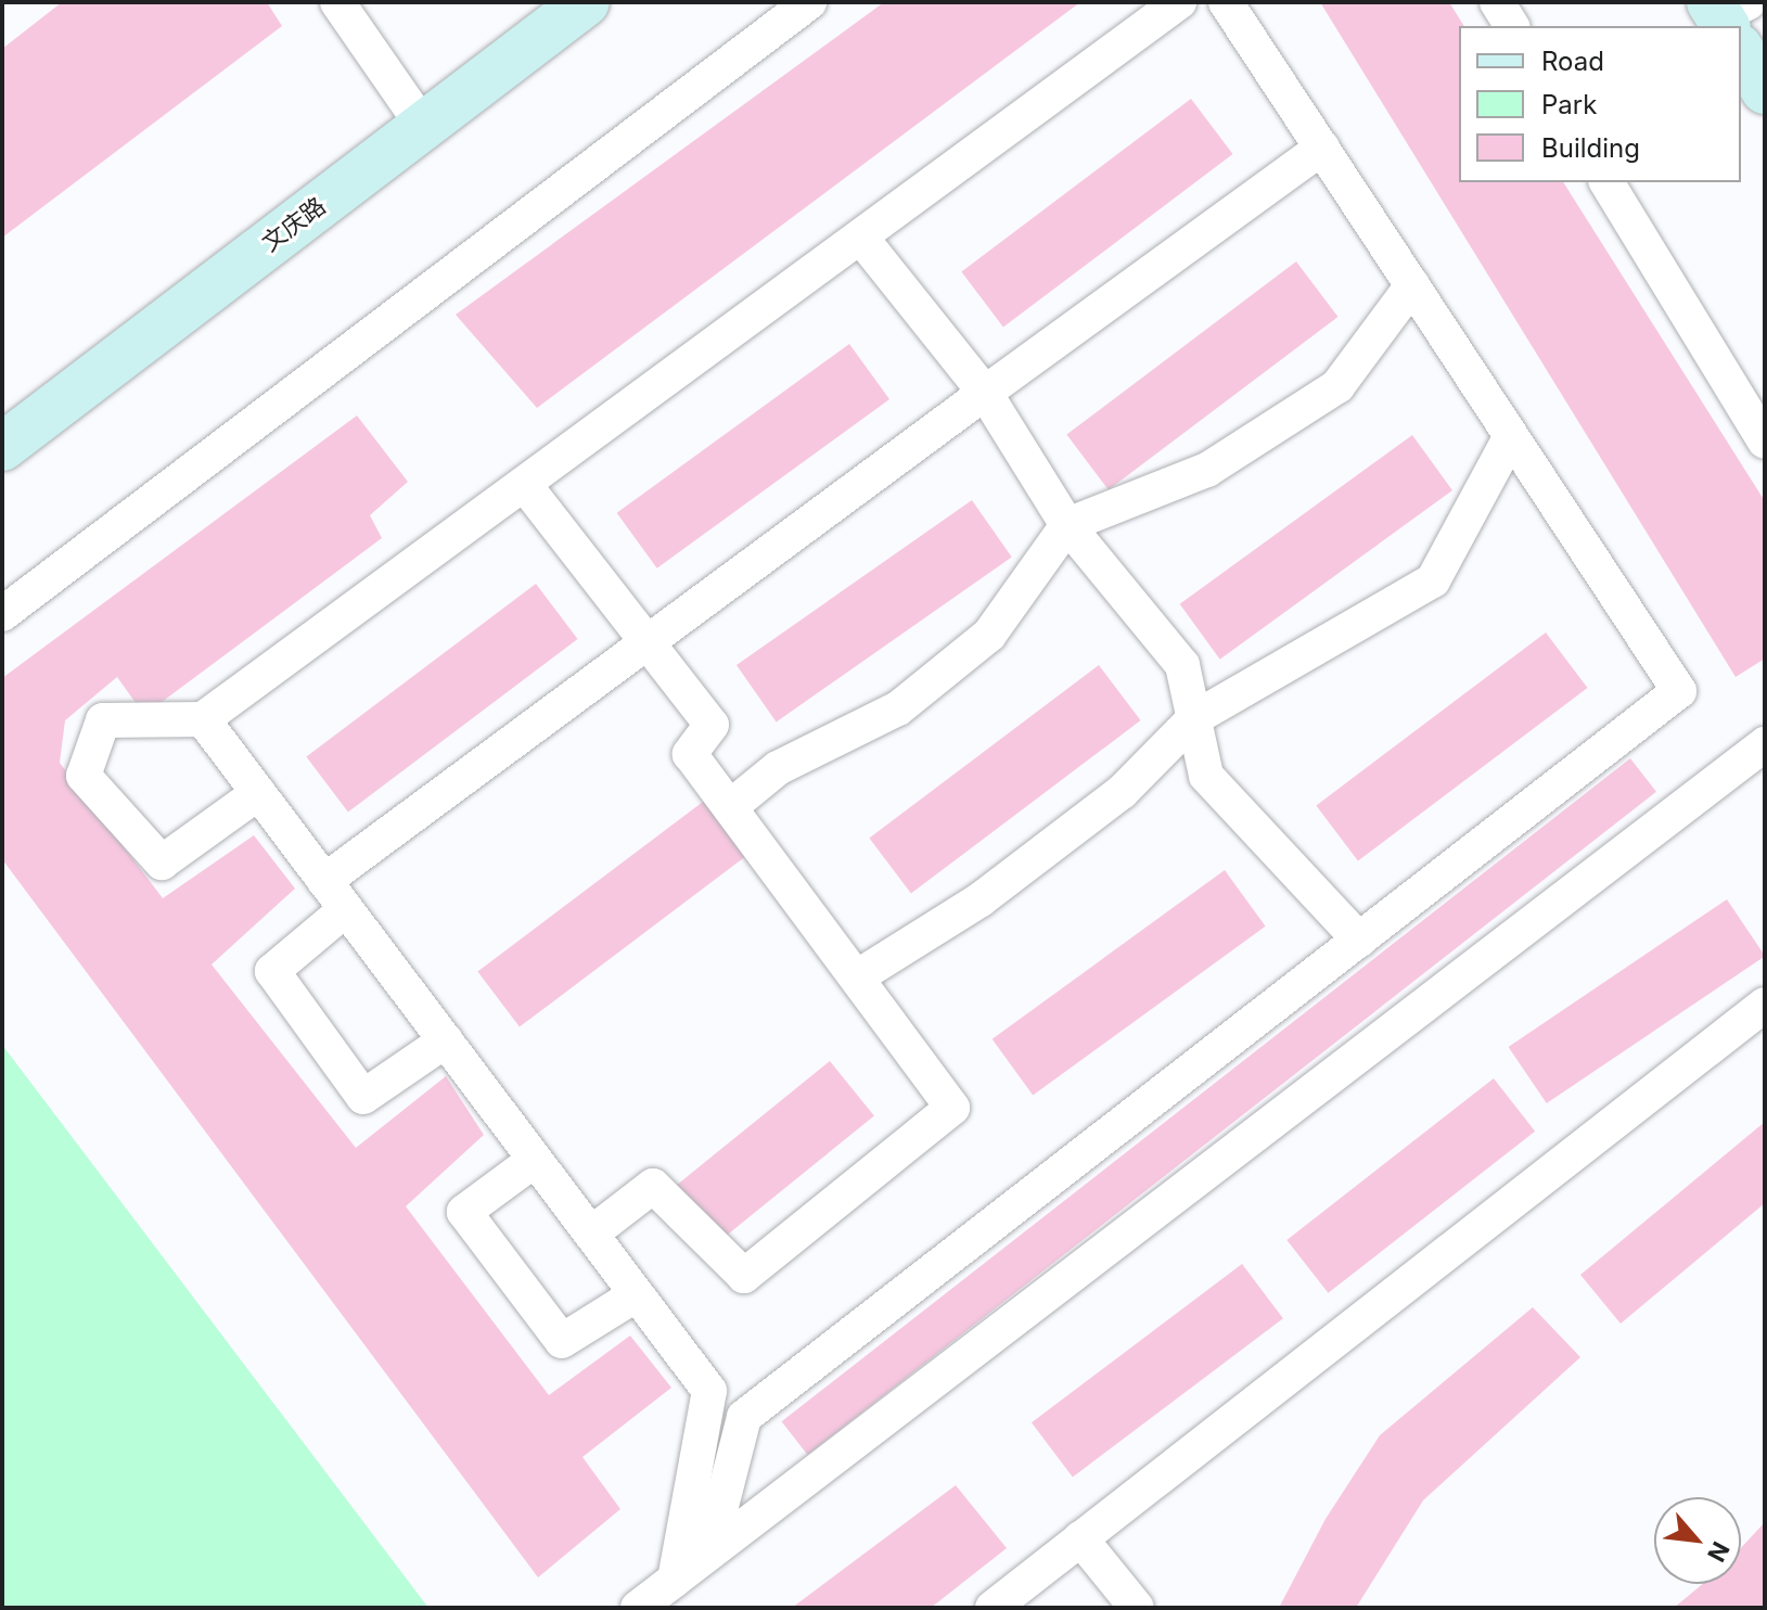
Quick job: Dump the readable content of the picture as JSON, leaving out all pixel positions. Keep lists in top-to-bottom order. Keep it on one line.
{"streets":{"street":["文庆路"]},"legend":["Road","Park","Building"],"north":"bottom right"}
